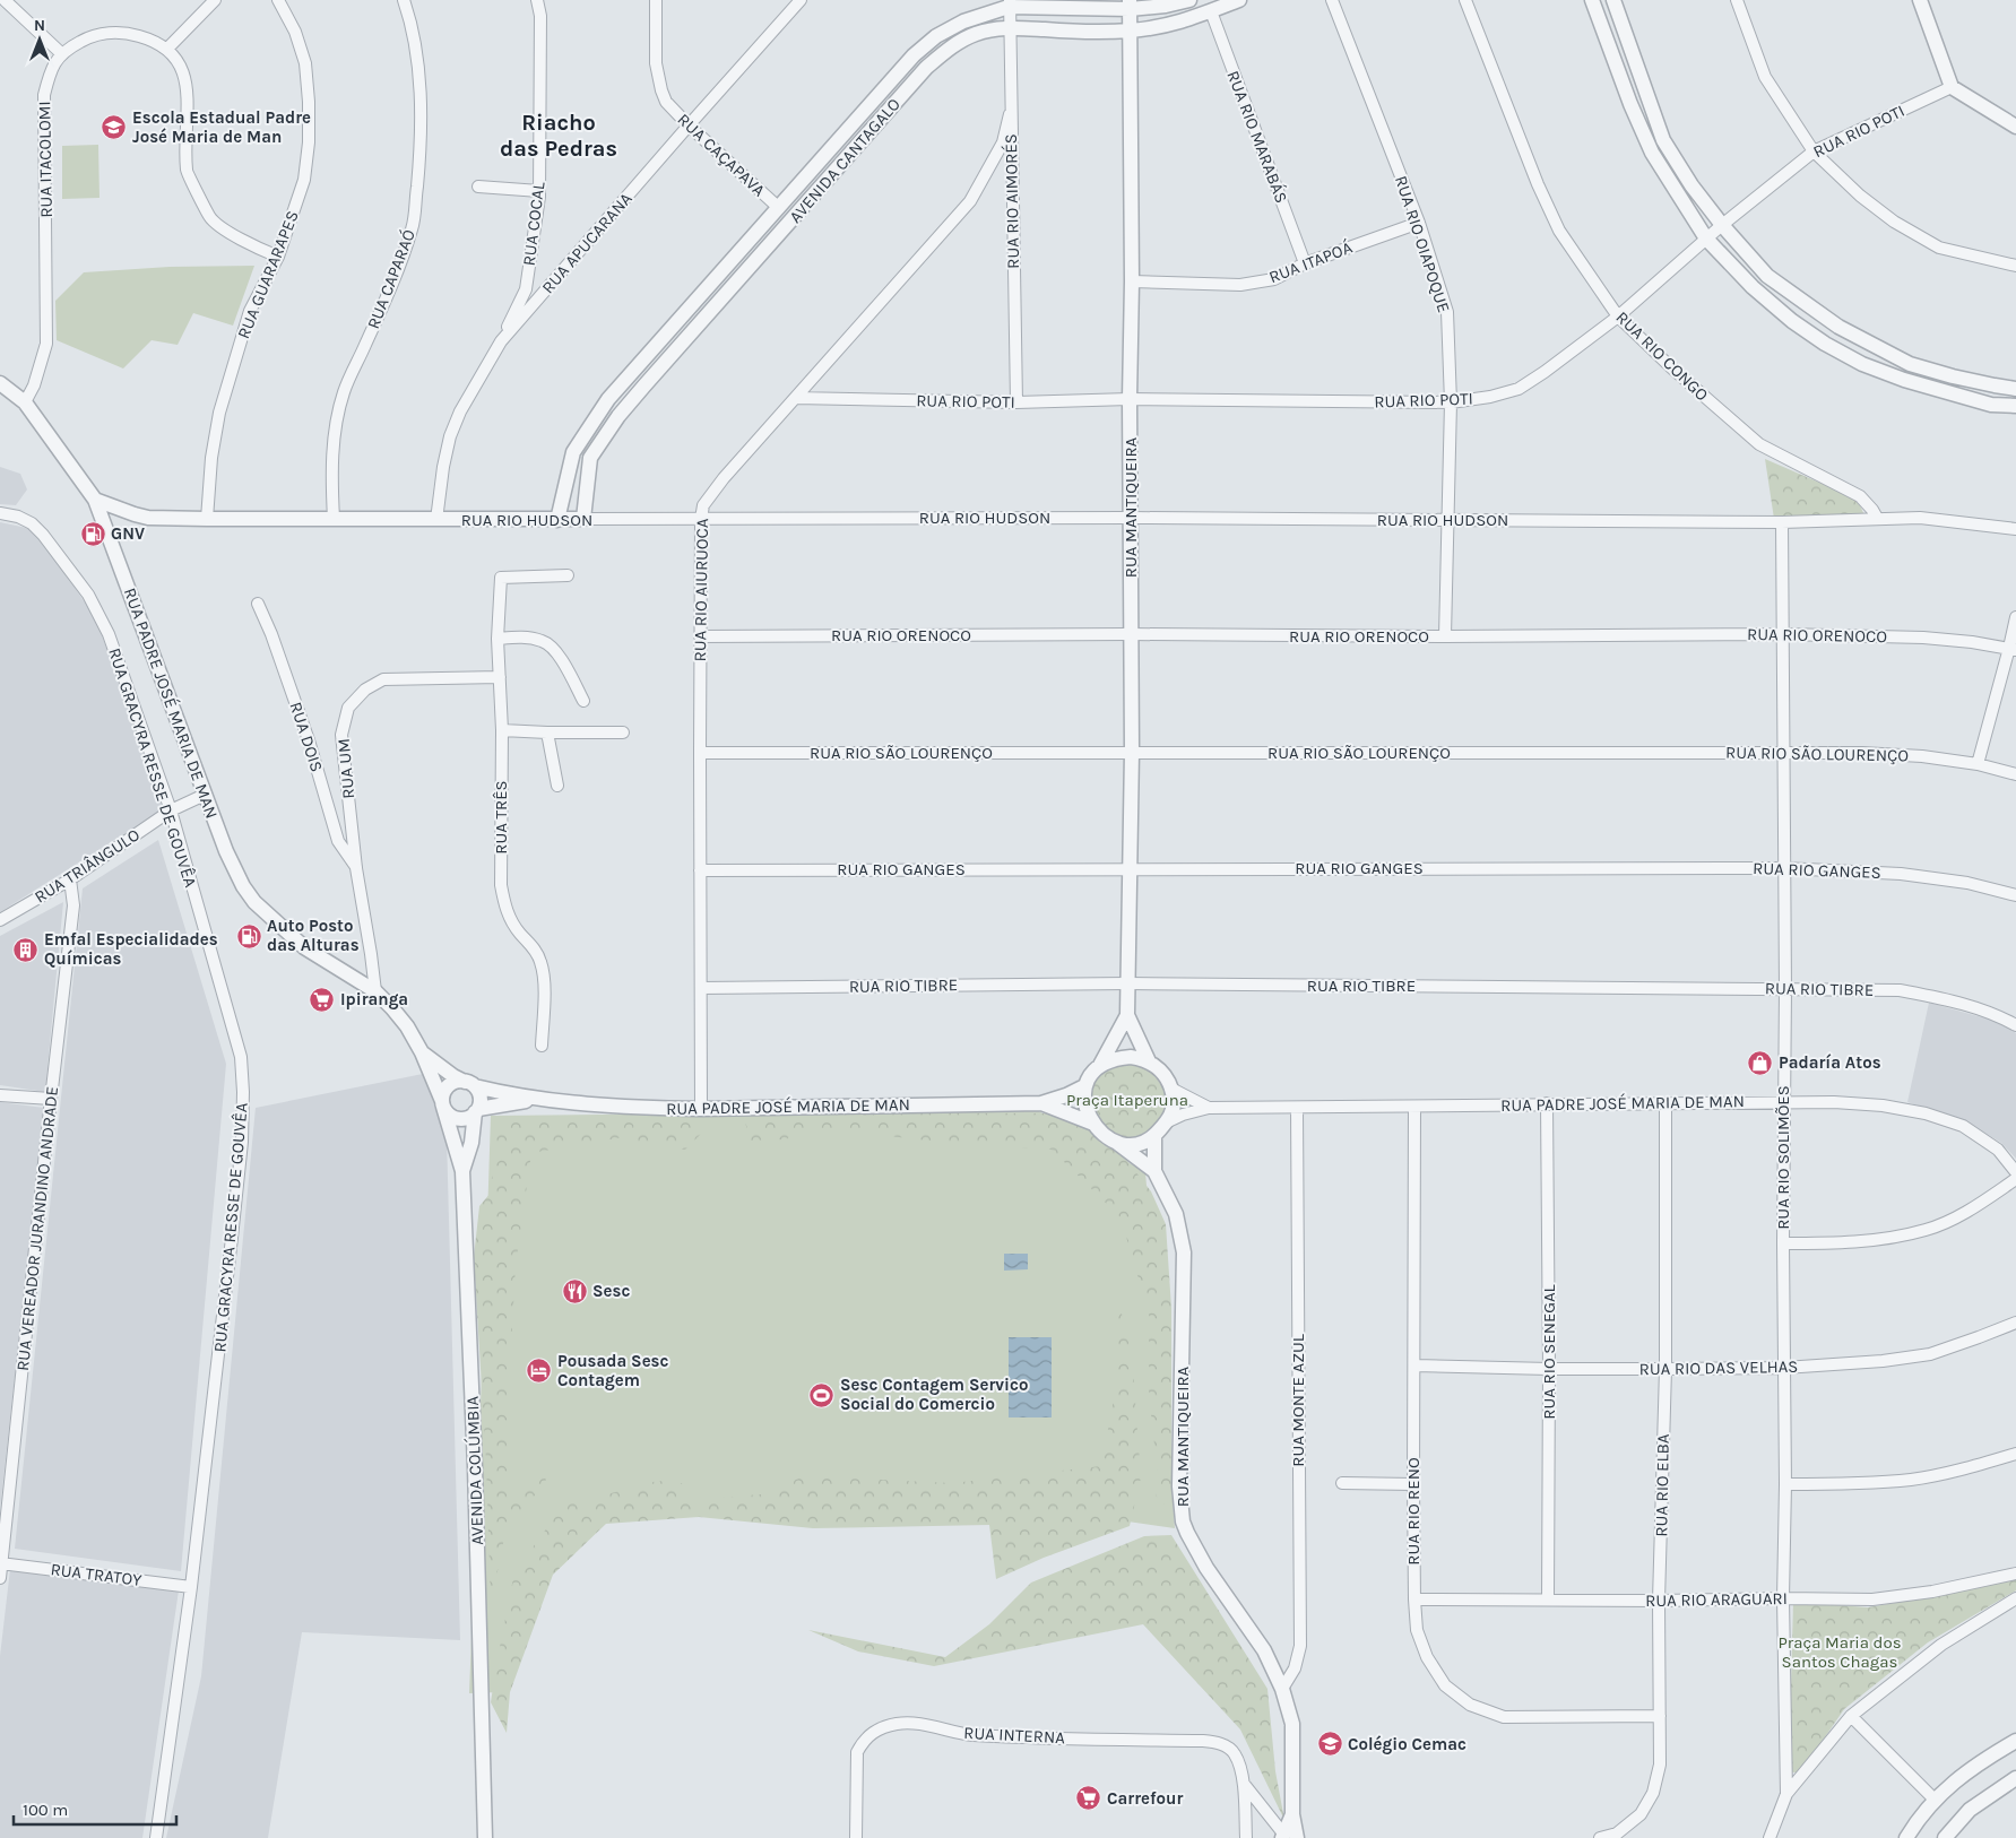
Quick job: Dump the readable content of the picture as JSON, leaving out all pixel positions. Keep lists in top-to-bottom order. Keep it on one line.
{"streets":{"street":["RUA RIO POTI","RUA RIO MARABÁS","RUA CAÇAPAVA","RUA ITACOLOMI","AVENIDA CANTAGALO","RUA RIO AIMORÉS","RUA COCAL","RUA APUCARANA","RUA RIO OIAPOQUE","RUA ITAPOÁ","RUA GUARARAPES","RUA CAPARAÓ","RUA RIO CONGO","RUA MANTIQUEIRA","RUA RIO HUDSON","RUA RIO AIURUOCA","RUA RIO ORENOCO","RUA PADRE JOSÉ MARIA DE MAN","RUA DOIS","RUA RIO SÃO LOURENÇO","RUA GRACYRA RESSE DE GOUVÊA","RUA UM","RUA TRÊS","RUA TRIÂNGULO","RUA RIO GANGES","RUA RIO TIBRE","RUA RIO SOLIMÕES","RUA VEREADOR JURANDINO ANDRADE","RUA RIO SENEGAL","RUA RIO DAS VELHAS","RUA MONTE AZUL","AVENIDA COLÚMBIA","RUA RIO ELBA","RUA RIO RENO","RUA TRATOY","RUA RIO ARAGUARI","RUA INTERNA"]},"crossings":[["RUA RIO POTI","RUA RIO AIMORÉS"],["RUA RIO POTI","RUA RIO OIAPOQUE"],["RUA RIO POTI","RUA RIO CONGO"],["RUA RIO POTI","RUA MANTIQUEIRA"],["RUA RIO POTI","RUA RIO AIURUOCA"],["RUA RIO MARABÁS","AVENIDA CANTAGALO"],["RUA RIO MARABÁS","RUA ITAPOÁ"],["RUA CAÇAPAVA","AVENIDA CANTAGALO"],["RUA CAÇAPAVA","RUA APUCARANA"],["RUA ITACOLOMI","RUA PADRE JOSÉ MARIA DE MAN"],["AVENIDA CANTAGALO","RUA RIO AIMORÉS"],["AVENIDA CANTAGALO","RUA MANTIQUEIRA"],["AVENIDA CANTAGALO","RUA RIO HUDSON"],["RUA RIO AIMORÉS","RUA RIO AIURUOCA"],["RUA COCAL","RUA APUCARANA"],["RUA APUCARANA","RUA RIO HUDSON"],["RUA RIO OIAPOQUE","RUA ITAPOÁ"],["RUA RIO OIAPOQUE","RUA RIO HUDSON"],["RUA RIO OIAPOQUE","RUA RIO ORENOCO"],["RUA ITAPOÁ","RUA MANTIQUEIRA"],["RUA GUARARAPES","RUA RIO HUDSON"],["RUA CAPARAÓ","RUA RIO HUDSON"],["RUA RIO CONGO","RUA RIO HUDSON"],["RUA MANTIQUEIRA","RUA RIO HUDSON"],["RUA MANTIQUEIRA","RUA RIO ORENOCO"],["RUA MANTIQUEIRA","RUA PADRE JOSÉ MARIA DE MAN"],["RUA MANTIQUEIRA","RUA RIO SÃO LOURENÇO"],["RUA MANTIQUEIRA","RUA RIO GANGES"],["RUA MANTIQUEIRA","RUA RIO TIBRE"],["RUA MANTIQUEIRA","RUA MONTE AZUL"],["RUA MANTIQUEIRA","RUA INTERNA"],["RUA RIO HUDSON","RUA RIO AIURUOCA"],["RUA RIO HUDSON","RUA PADRE JOSÉ MARIA DE MAN"],["RUA RIO HUDSON","RUA RIO SOLIMÕES"],["RUA RIO AIURUOCA","RUA RIO ORENOCO"],["RUA RIO AIURUOCA","RUA PADRE JOSÉ MARIA DE MAN"],["RUA RIO AIURUOCA","RUA RIO SÃO LOURENÇO"],["RUA RIO AIURUOCA","RUA RIO GANGES"],["RUA RIO AIURUOCA","RUA RIO TIBRE"],["RUA RIO ORENOCO","RUA RIO SOLIMÕES"],["RUA PADRE JOSÉ MARIA DE MAN","RUA UM"],["RUA PADRE JOSÉ MARIA DE MAN","RUA TRIÂNGULO"],["RUA PADRE JOSÉ MARIA DE MAN","RUA RIO SOLIMÕES"],["RUA PADRE JOSÉ MARIA DE MAN","RUA RIO SENEGAL"],["RUA PADRE JOSÉ MARIA DE MAN","RUA MONTE AZUL"],["RUA PADRE JOSÉ MARIA DE MAN","AVENIDA COLÚMBIA"],["RUA PADRE JOSÉ MARIA DE MAN","RUA RIO ELBA"],["RUA PADRE JOSÉ MARIA DE MAN","RUA RIO RENO"],["RUA DOIS","RUA UM"],["RUA RIO SÃO LOURENÇO","RUA RIO SOLIMÕES"],["RUA GRACYRA RESSE DE GOUVÊA","RUA TRIÂNGULO"],["RUA GRACYRA RESSE DE GOUVÊA","RUA TRATOY"],["RUA UM","RUA TRÊS"],["RUA TRIÂNGULO","RUA VEREADOR JURANDINO ANDRADE"],["RUA RIO GANGES","RUA RIO SOLIMÕES"],["RUA RIO TIBRE","RUA RIO SOLIMÕES"],["RUA RIO SOLIMÕES","RUA RIO DAS VELHAS"],["RUA RIO SOLIMÕES","RUA RIO ARAGUARI"],["RUA VEREADOR JURANDINO ANDRADE","RUA TRATOY"],["RUA RIO SENEGAL","RUA RIO DAS VELHAS"],["RUA RIO SENEGAL","RUA RIO ARAGUARI"],["RUA RIO DAS VELHAS","RUA RIO ELBA"],["RUA RIO DAS VELHAS","RUA RIO RENO"],["RUA RIO ELBA","RUA RIO RENO"],["RUA RIO ELBA","RUA RIO ARAGUARI"],["RUA RIO RENO","RUA RIO ARAGUARI"]],"districts":["Riacho das Pedras"],"parks":["Praça Itaperuna","Praça Maria dos Santos Chagas"],"places":{"school or university":["Escola Estadual Padre José Maria de Man","Colégio Cemac"],"fuel station":["GNV","Auto Posto das Alturas"],"building":["Emfal Especialidades Químicas"],"supermarket":["Ipiranga","Carrefour"],"shop":["Padaría Atos"],"restaurant":["Sesc"],"hotel":["Pousada Sesc Contagem"],"sports":["Sesc Contagem Servico Social do Comercio"]},"scale_bar":"100 m","north":"top"}
